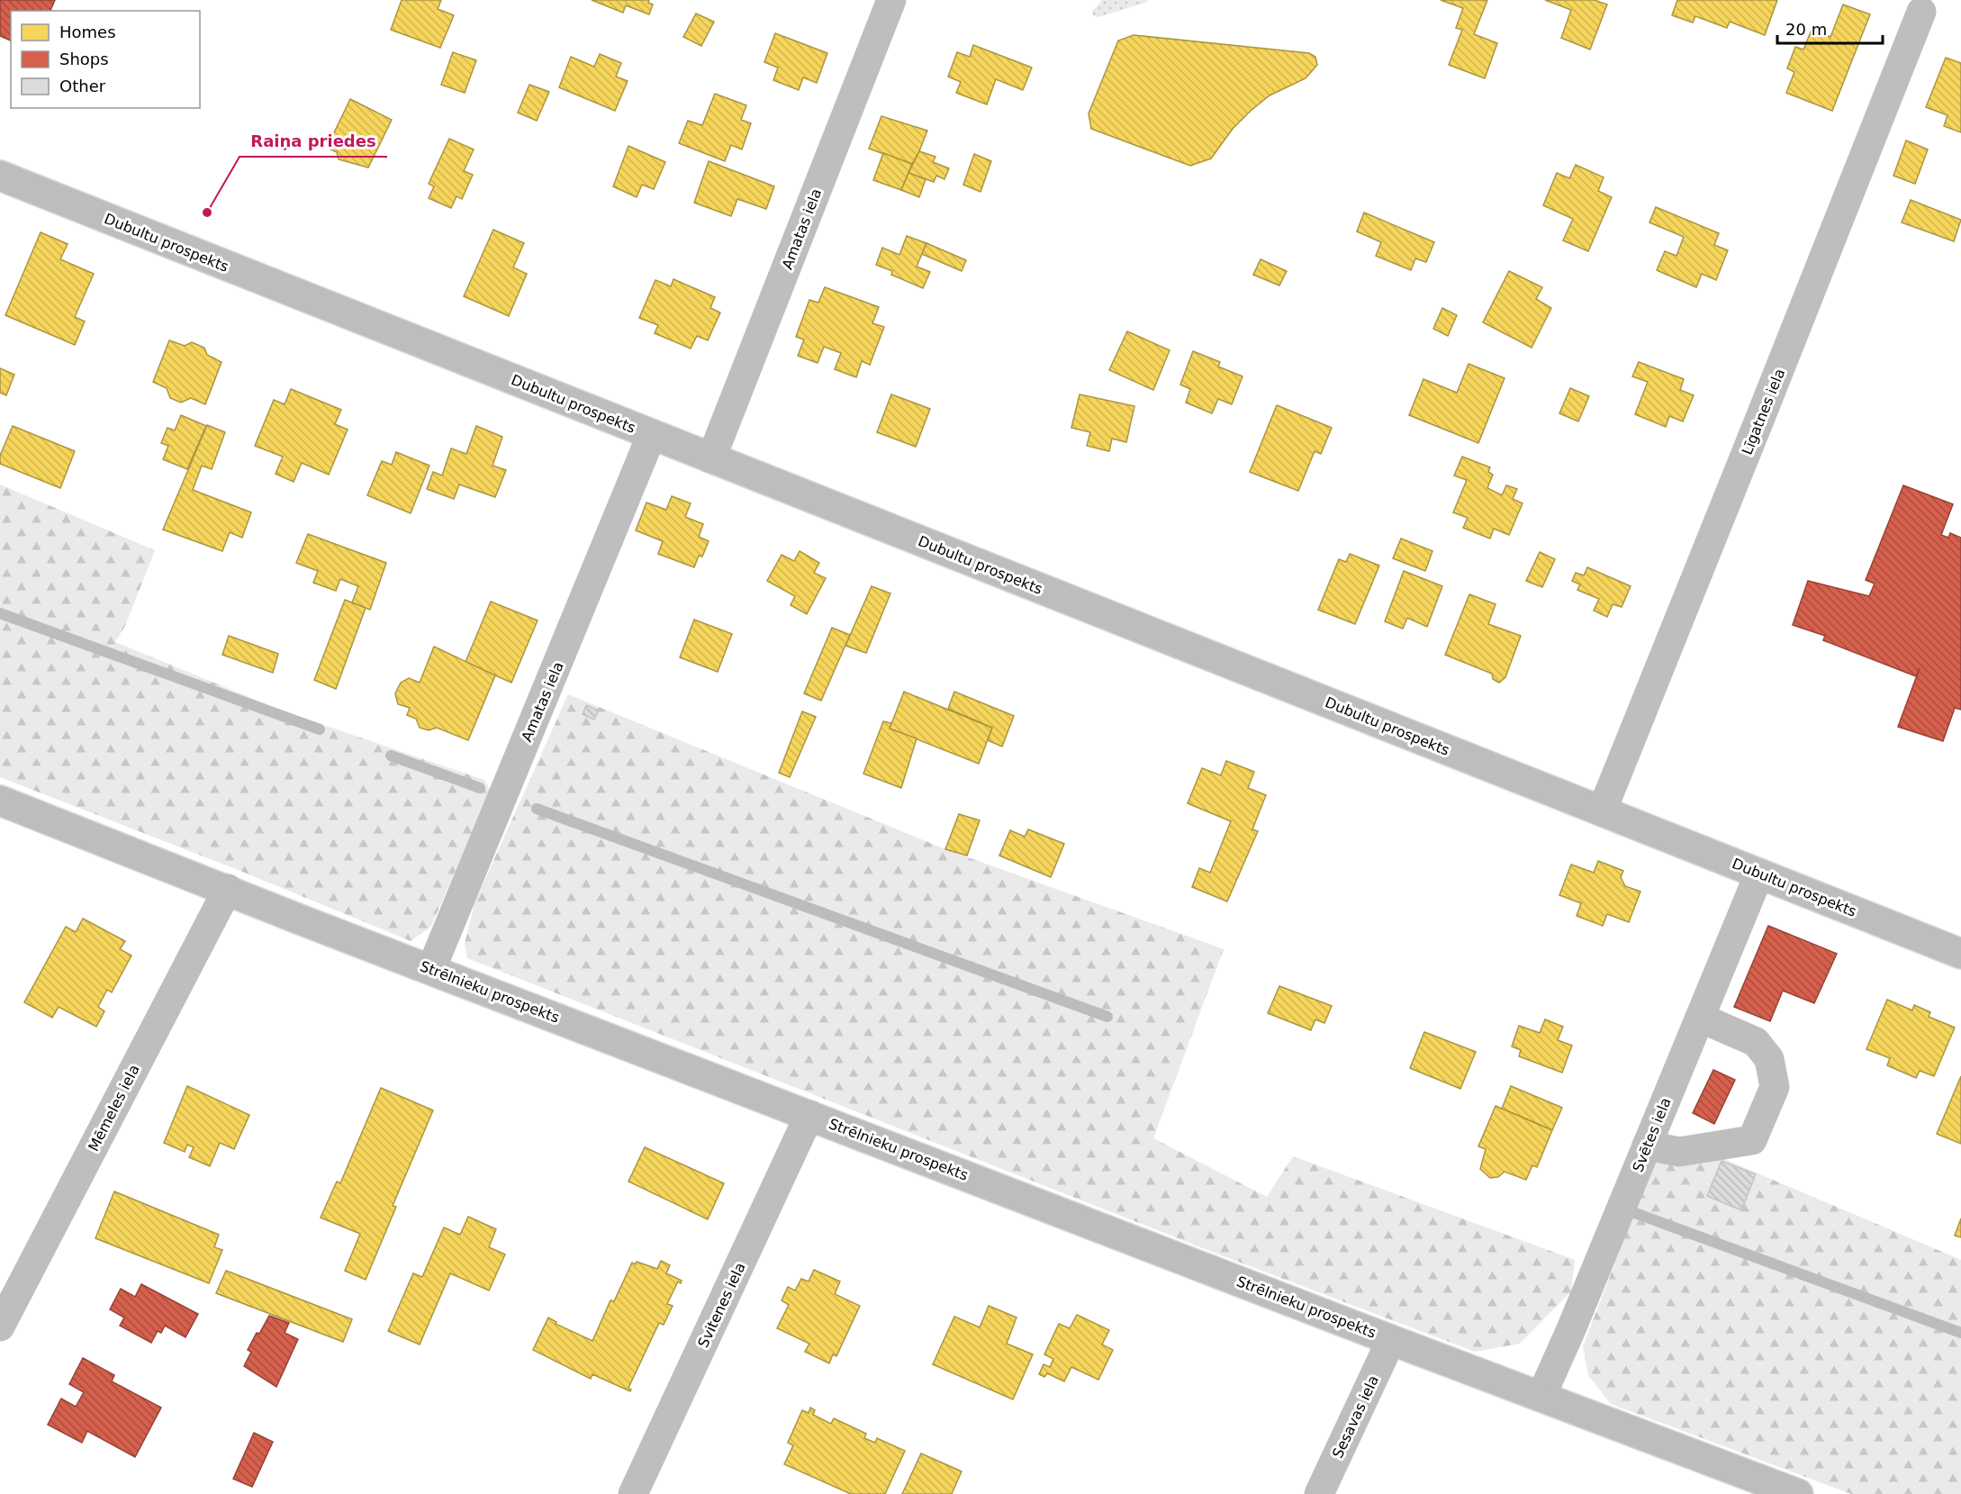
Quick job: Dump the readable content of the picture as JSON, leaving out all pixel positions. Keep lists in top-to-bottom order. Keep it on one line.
{"streets":{"main road":["Dubultu prospekts","Strēlnieku prospekts"],"street":["Amatas iela","Līgatnes iela","Mēmeles iela","Svētes iela","Svitenes iela","Sesavas iela"]},"crossings":[["Amatas iela","Dubultu prospekts"],["Amatas iela","Strēlnieku prospekts"],["Dubultu prospekts","Līgatnes iela"],["Dubultu prospekts","Svētes iela"],["Strēlnieku prospekts","Mēmeles iela"],["Strēlnieku prospekts","Svētes iela"],["Strēlnieku prospekts","Svitenes iela"],["Strēlnieku prospekts","Sesavas iela"]],"places":["Raiņa priedes"],"legend":["Homes","Shops","Other"],"scale_bar":"20 m"}
